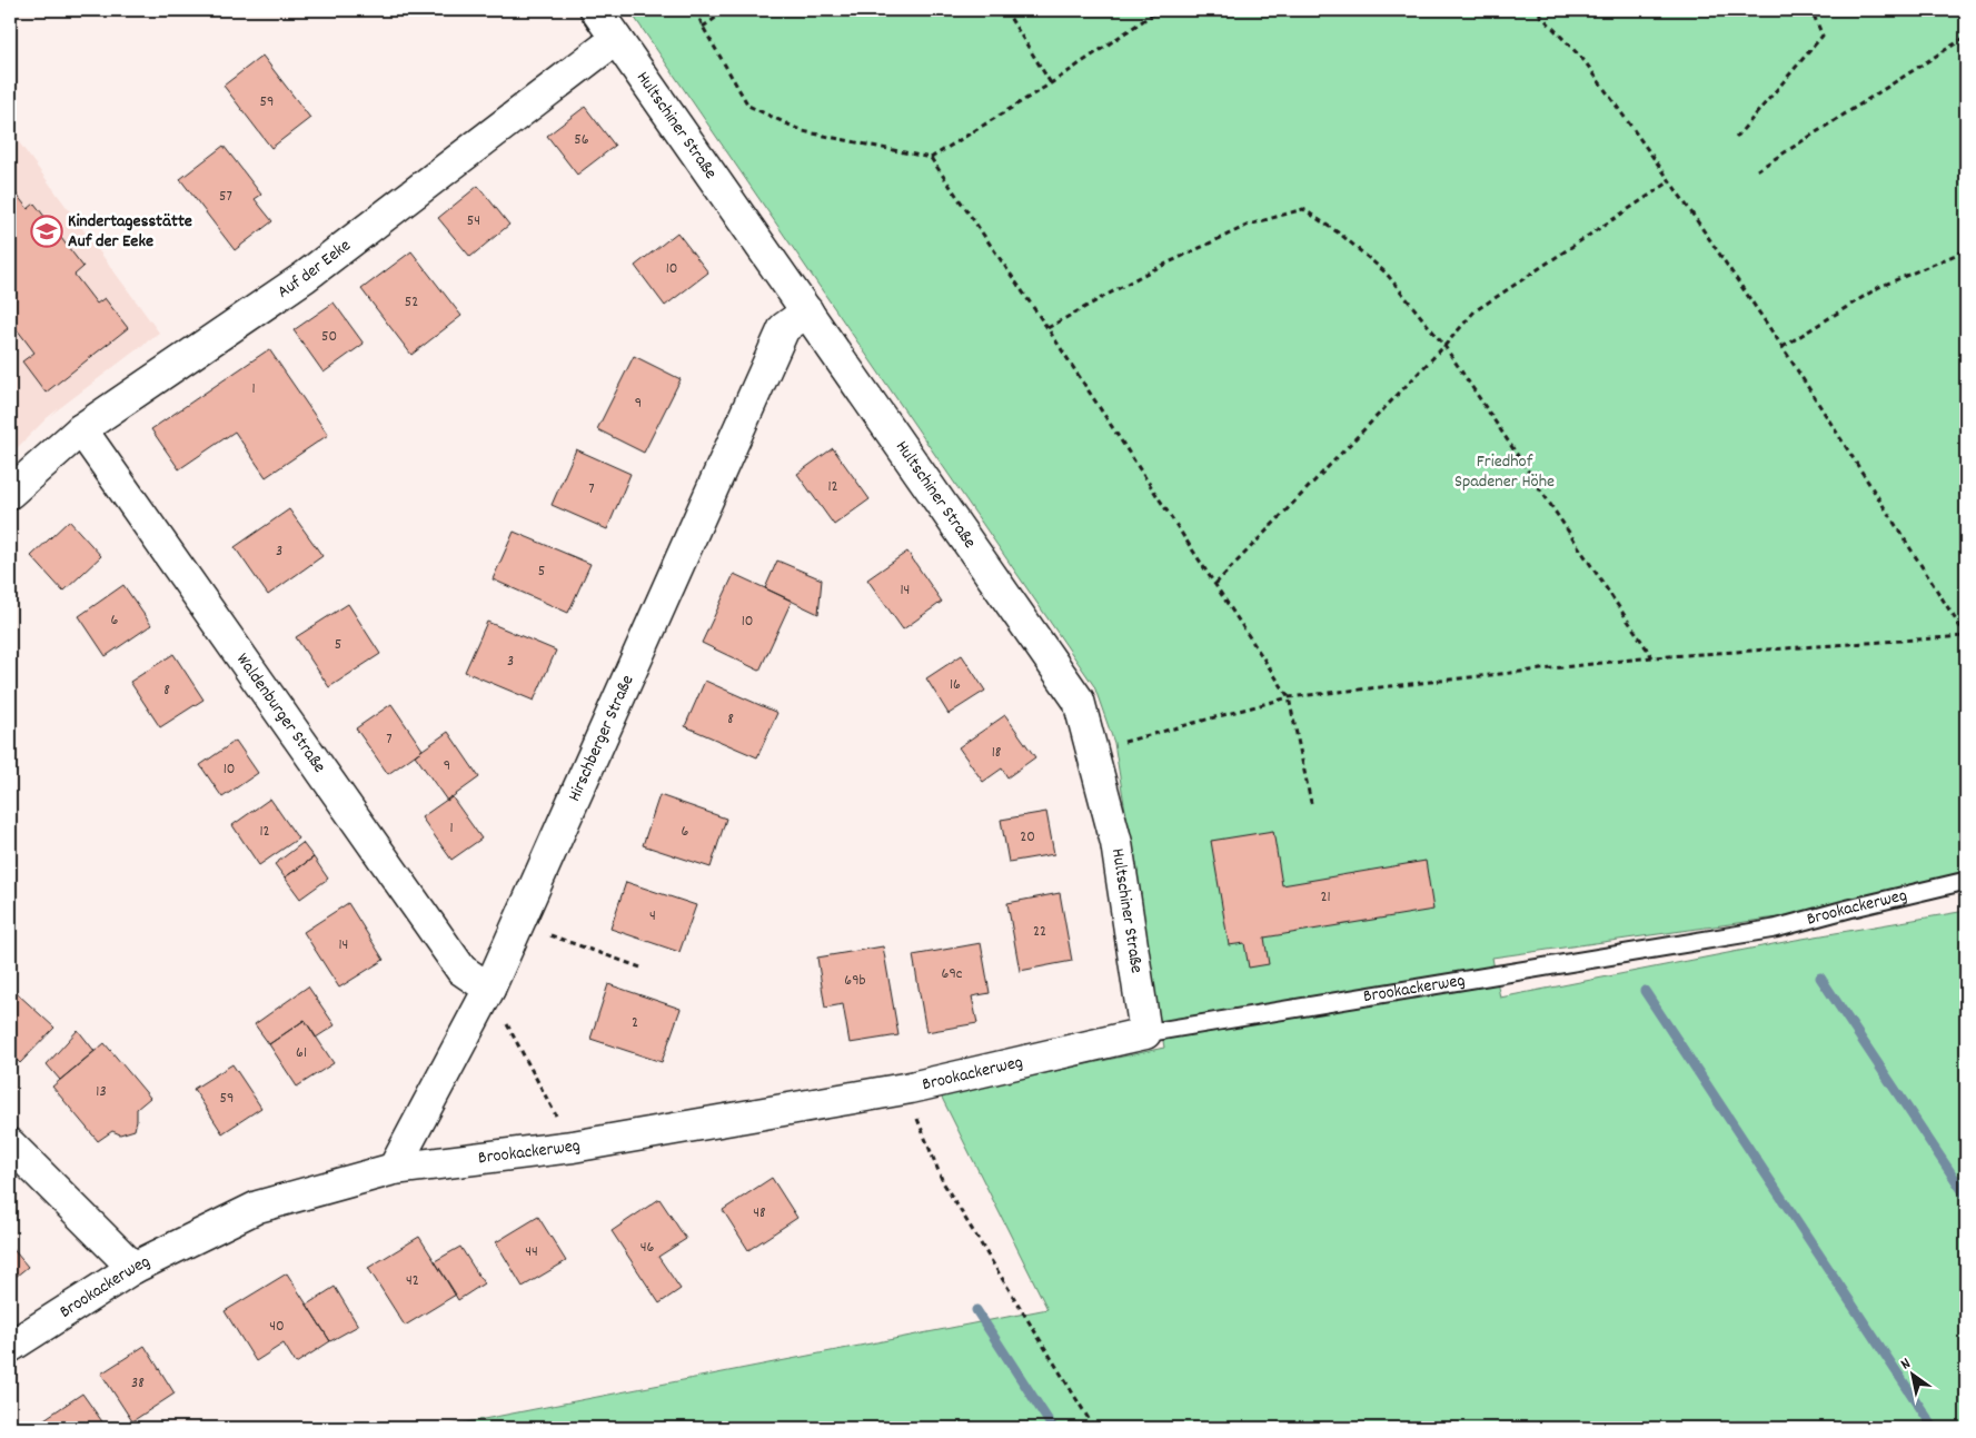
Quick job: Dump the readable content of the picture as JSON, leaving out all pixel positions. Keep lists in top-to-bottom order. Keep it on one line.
{"streets":{"street":["Hultschiner Straße","Auf der Eeke","Waldenburger Straße","Hirschberger Straße","Brookackerweg"]},"crossings":[["Hultschiner Straße","Auf der Eeke"],["Hultschiner Straße","Hirschberger Straße"],["Hultschiner Straße","Brookackerweg"],["Auf der Eeke","Waldenburger Straße"],["Waldenburger Straße","Hirschberger Straße"],["Hirschberger Straße","Brookackerweg"]],"parks":["Friedhof Spadener Höhe"],"places":{"school or university":["Kindertagesstätte Auf der Eeke"]},"house_numbers":["59","56","57","54","10","52","50","1","9","12","7","3","5","14","6","10","5","3","16","8","8","7","18","9","10","1","12","6","20","21","4","22","14","69c","69b","2","61","13","59","48","46","44","42","40","38"],"north":"top left"}
